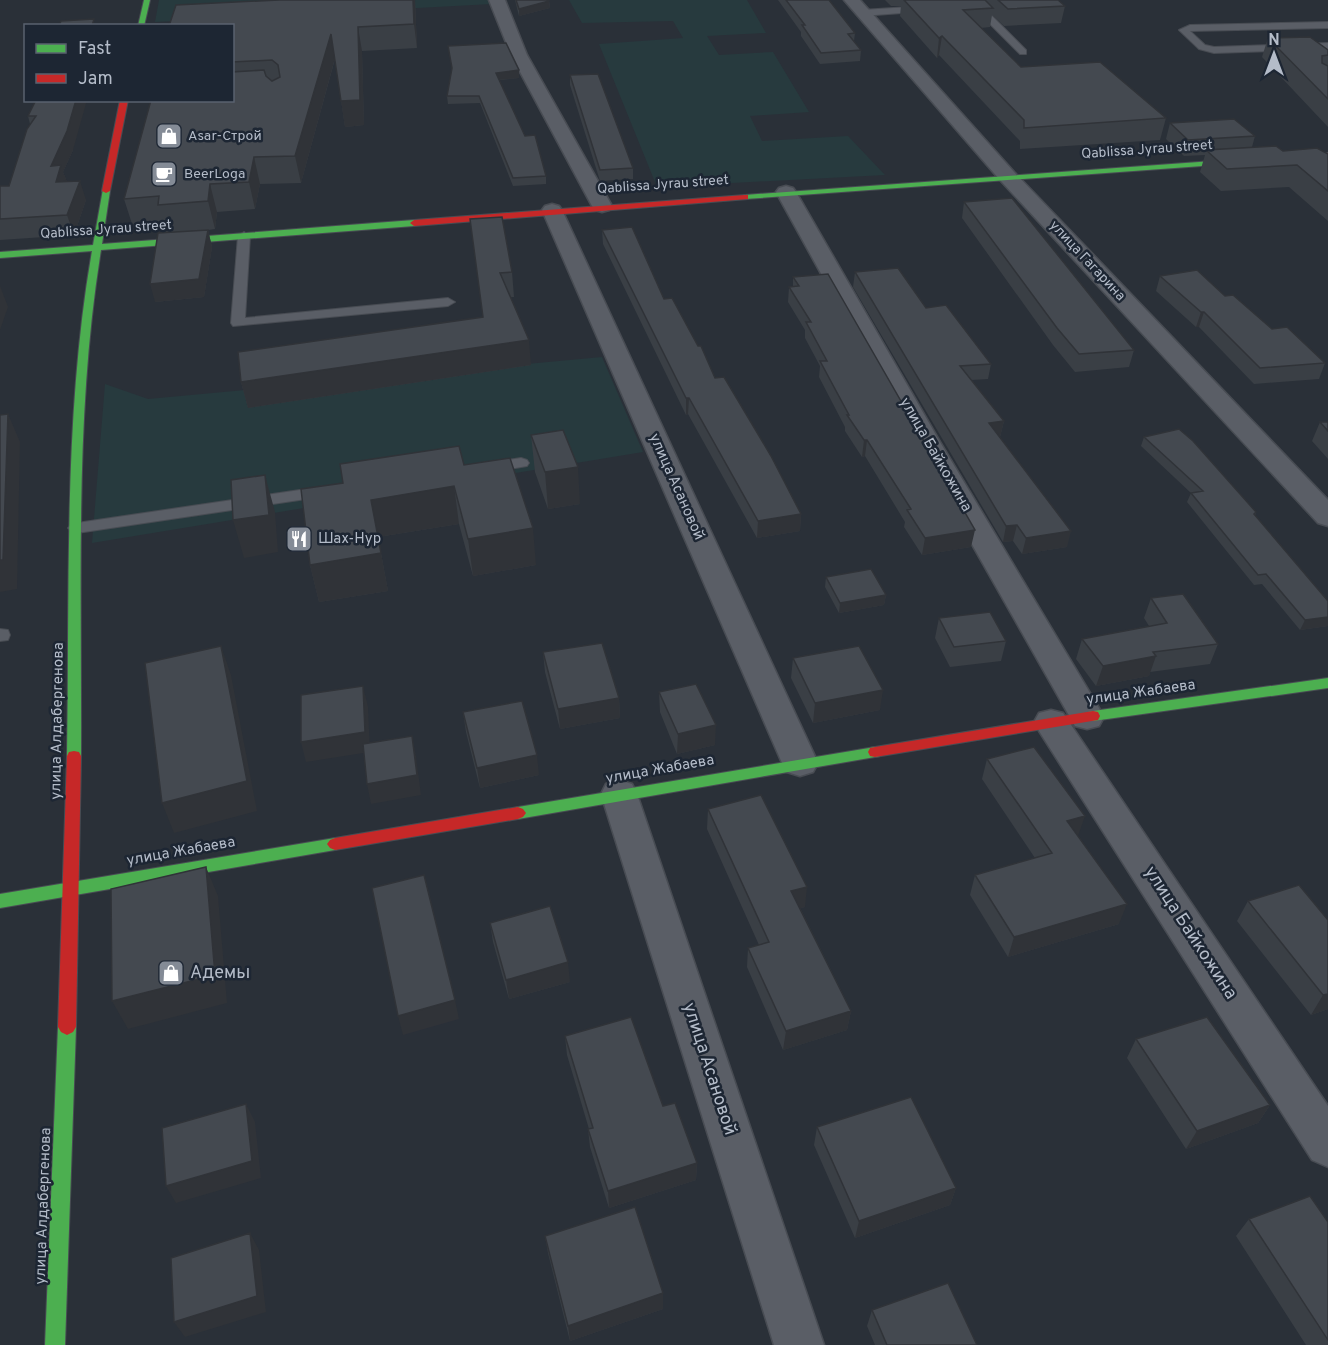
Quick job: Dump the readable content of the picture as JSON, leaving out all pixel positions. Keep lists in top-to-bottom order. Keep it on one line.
{"streets":{"street":["Qablissa Jyrau street","улица Гагарина","улица Байкожина","улица Асановой","улица Жабаева","улица Алдабергенова"]},"crossings":[["Qablissa Jyrau street","улица Гагарина"],["Qablissa Jyrau street","улица Байкожина"],["Qablissa Jyrau street","улица Асановой"],["Qablissa Jyrau street","улица Алдабергенова"],["улица Байкожина","улица Жабаева"],["улица Асановой","улица Жабаева"],["улица Жабаева","улица Алдабергенова"]],"places":{"shop":["Asar-Строй","Адемы"],"cafe":["BeerLoga"],"restaurant":["Шах-Нур"]},"legend":["Fast","Jam"],"north":"top"}
